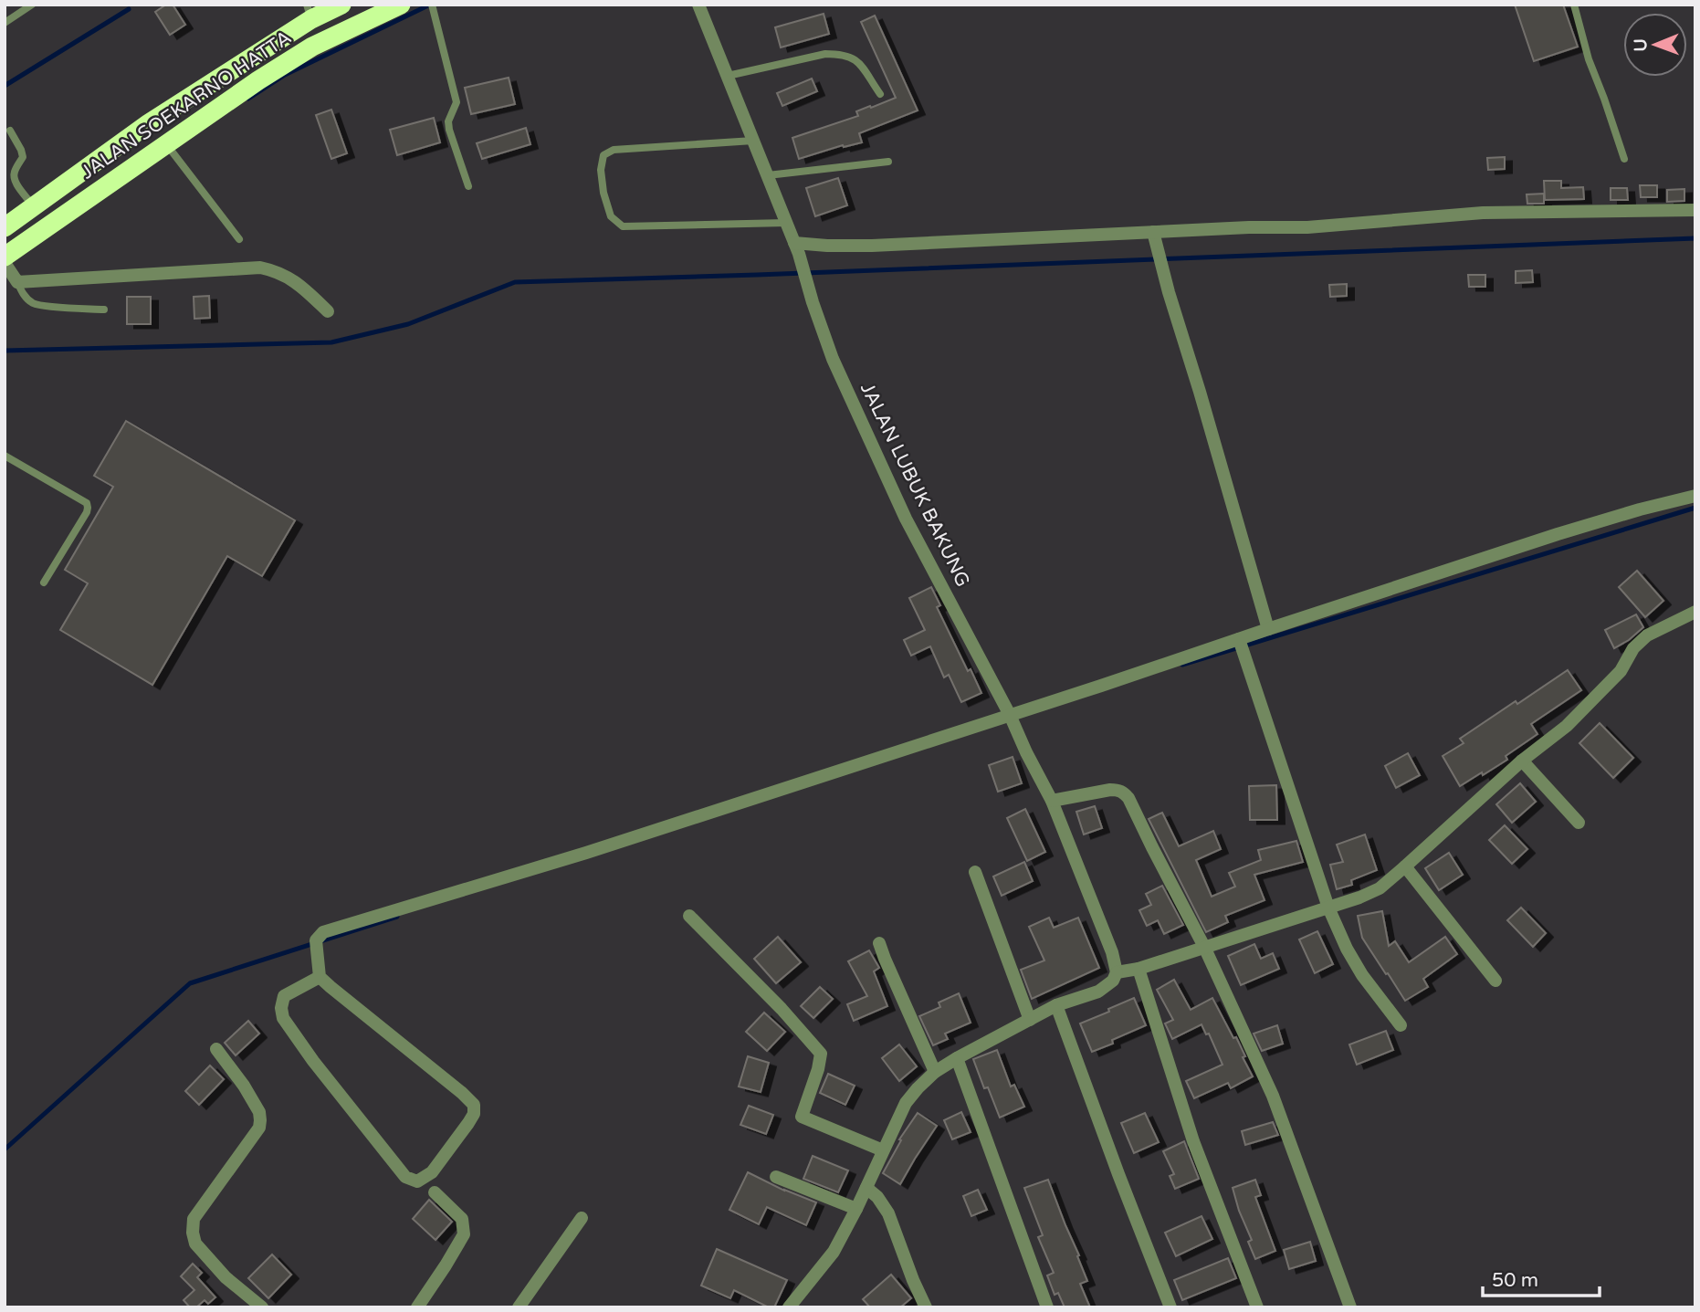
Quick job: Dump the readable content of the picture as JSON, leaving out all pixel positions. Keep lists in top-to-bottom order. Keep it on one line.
{"streets":{"highway":["JALAN SOEKARNO HATTA"],"street":["JALAN LUBUK BAKUNG"]},"scale_bar":"50 m","north":"left"}
